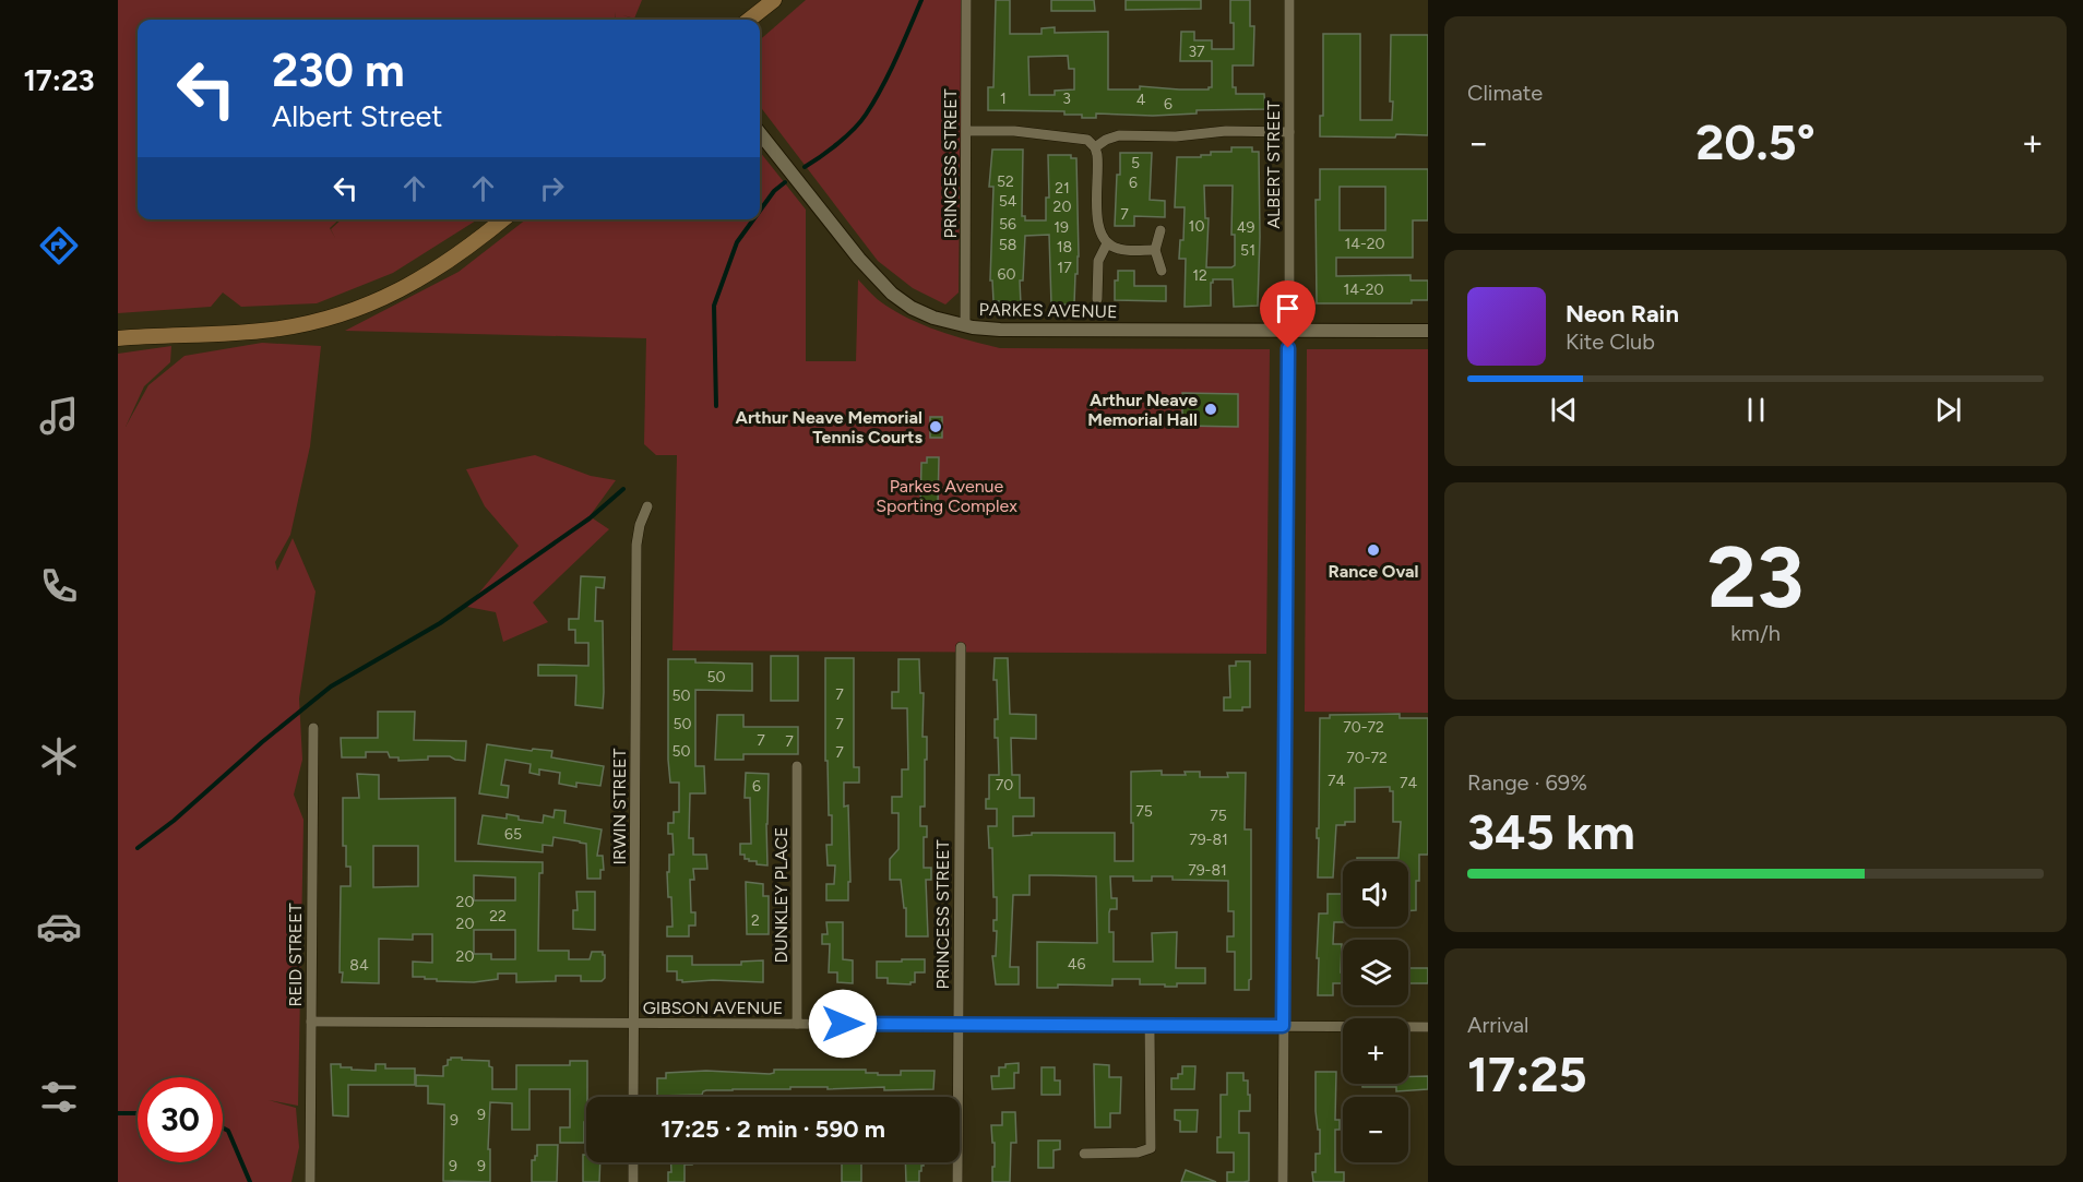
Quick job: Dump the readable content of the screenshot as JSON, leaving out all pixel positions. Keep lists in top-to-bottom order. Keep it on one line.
{"streets":{"street":["PRINCESS STREET","ALBERT STREET","PARKES AVENUE","IRWIN STREET","DUNKLEY PLACE","REID STREET","GIBSON AVENUE"]},"crossings":[["PRINCESS STREET","PARKES AVENUE"],["PRINCESS STREET","GIBSON AVENUE"],["ALBERT STREET","PARKES AVENUE"],["IRWIN STREET","GIBSON AVENUE"],["DUNKLEY PLACE","GIBSON AVENUE"],["REID STREET","GIBSON AVENUE"]],"parks":["Parkes Avenue Sporting Complex"],"places":["Arthur Neave Memorial Hall","Arthur Neave Memorial Tennis Courts","Rance Oval"],"house_numbers":["37","1","3","4","6","5","52","6","21","54","20","7","56","10","19","49","14-20","58","18","51","17","60","12","14-20","50","7","50","50","7","70-72","7","7","50","7","70-72","74","74","70","6","75","75","65","79-81","79-81","20","22","2","20","20","46","84","9","9","9","9"],"page":{"tabs":"17:23","tile":["Climate",["23","km/h"],["Range · 69%","345 km"],["Arrival","17:25"]],"turn":["230 m","Albert Street"],"heat":["−","20.5°","+"],"song":["Neon Rain","Kite Club"],"map_buttons":["+","−"],"limit":"30","trip":"17:25 · 2 min · 590 m"}}
